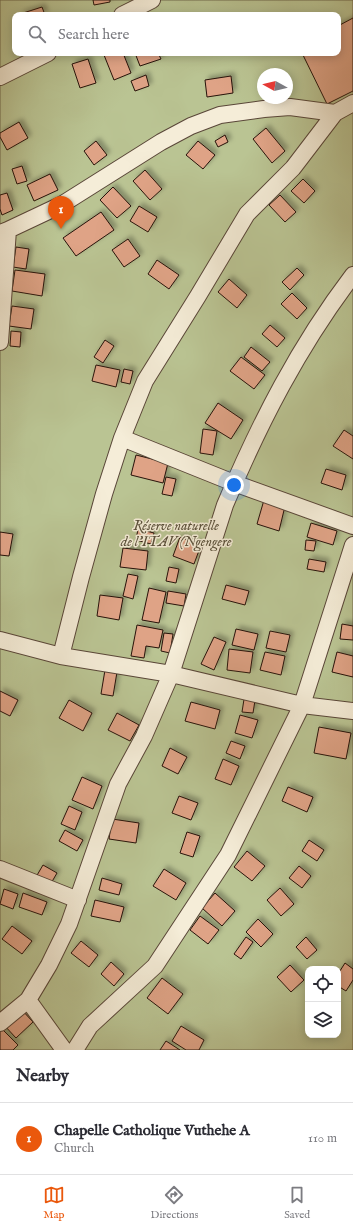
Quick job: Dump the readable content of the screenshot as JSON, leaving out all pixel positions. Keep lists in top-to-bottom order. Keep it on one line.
{"parks":["Réserve naturelle de l'ITAV (Ngengere"],"north":"left","page":{"search":"Search here","pins":"1","heading":"Nearby","list":[{"mark":"1","name":"Chapelle Catholique Vuthehe A","note":"Church","value":"110 m"}],"nav":["Map","Directions","Saved"]}}
